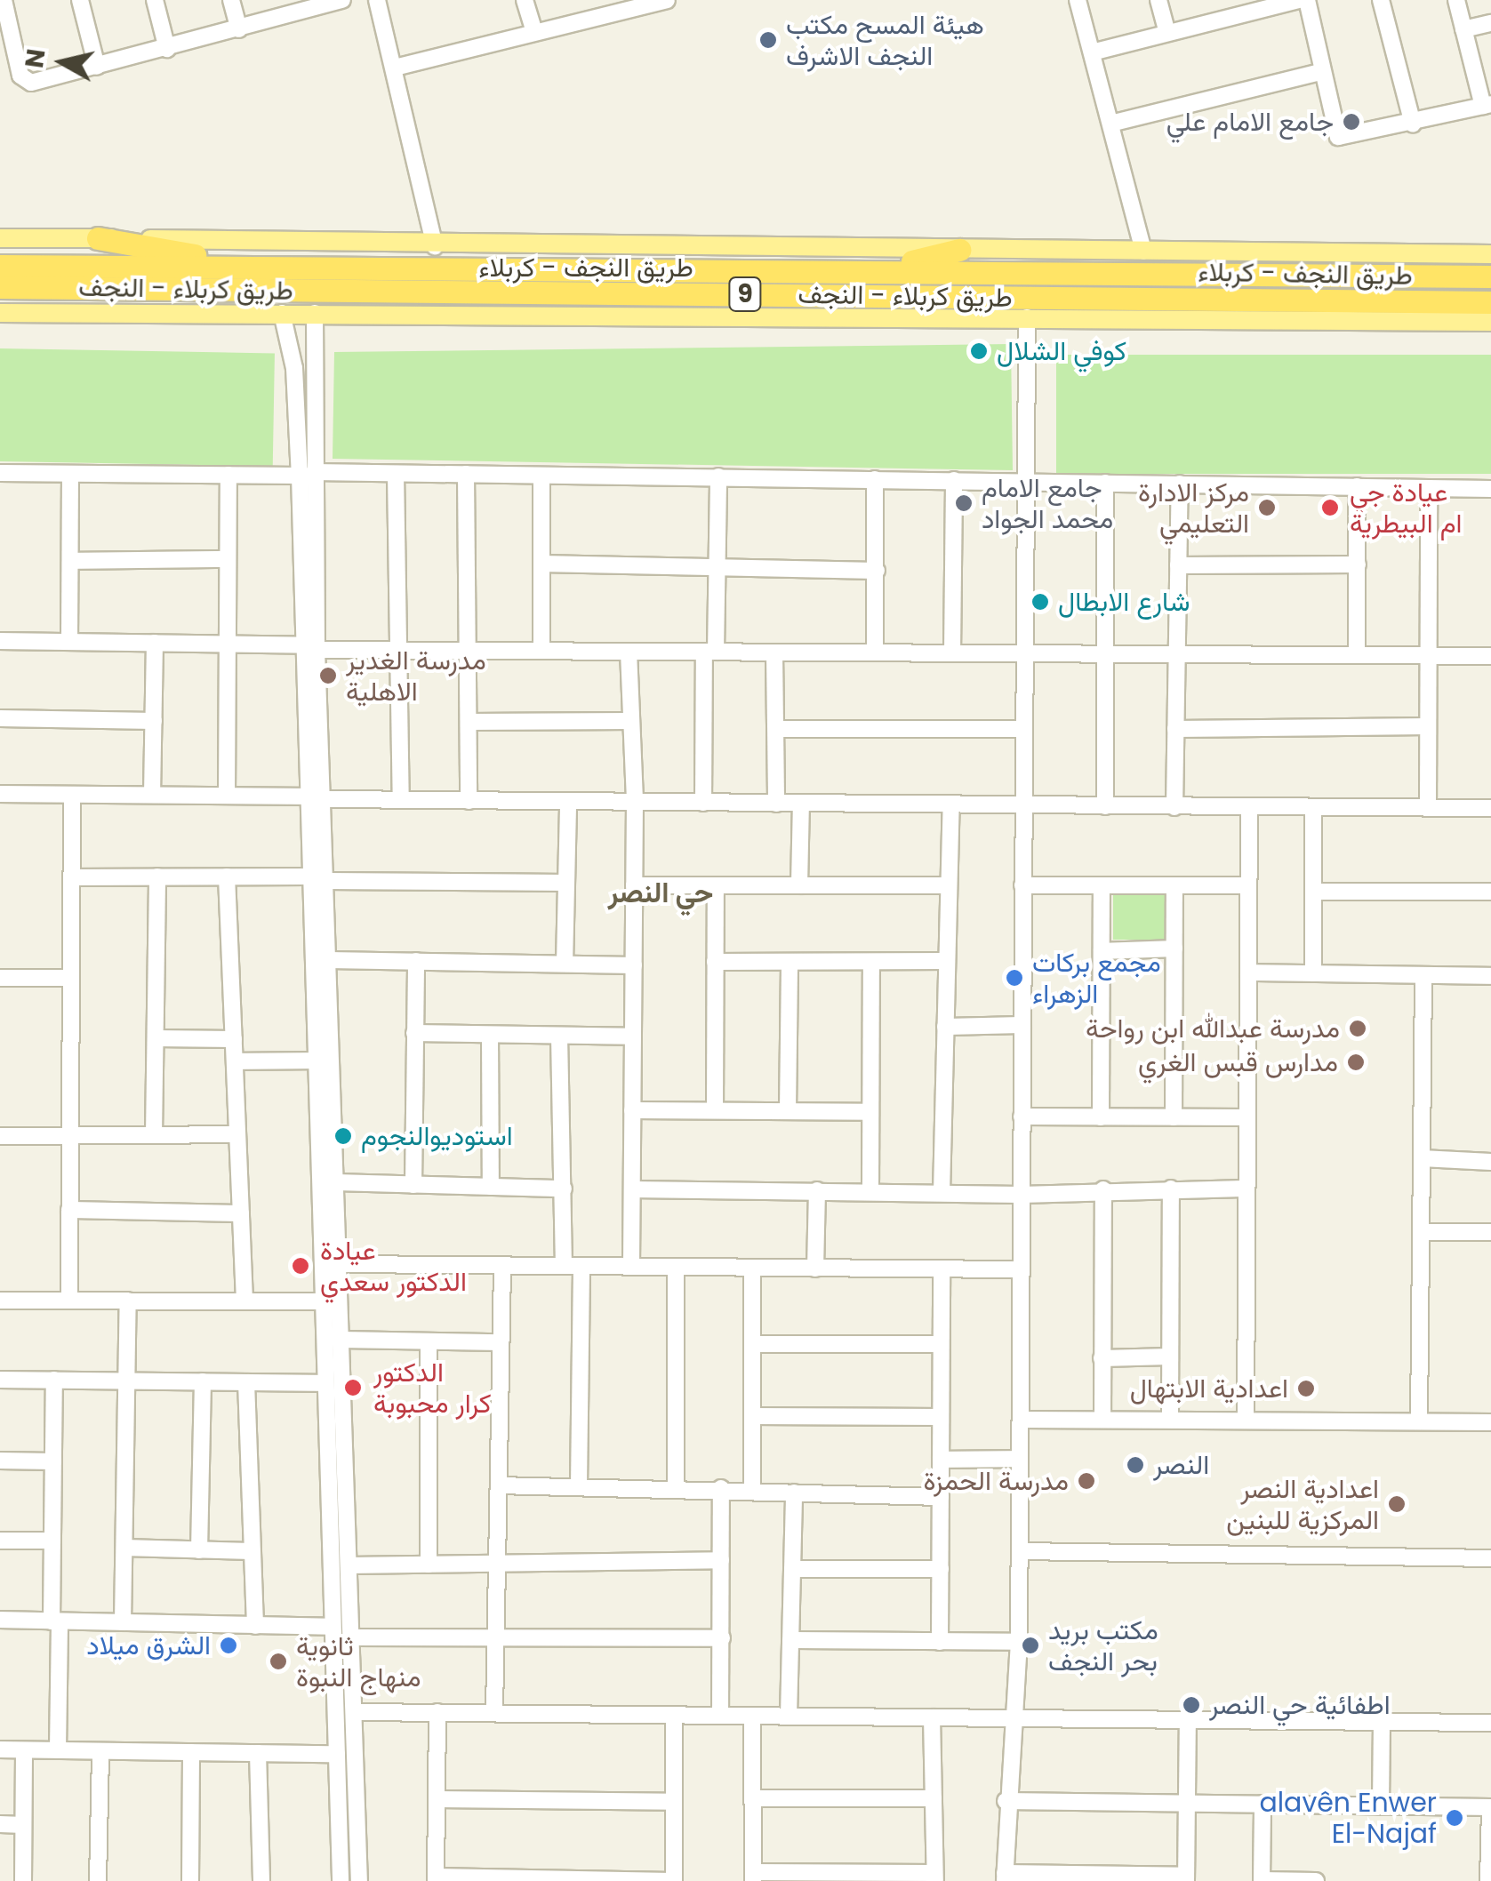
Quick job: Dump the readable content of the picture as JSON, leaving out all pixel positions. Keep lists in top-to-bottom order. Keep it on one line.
{"streets":{"highway":["طريق النجف - کربلاء","طريق کربلاء - النجف","9"]},"districts":["حي النصر"],"places":["هيئة المسح مكتب النجف الاشرف","جامع الامام علي","كوفي الشلال","جامع الامام محمد الجواد","مركز الادارة التعليمي","عيادة جي ام البيطرية","شارع الابطال","مدرسة الغدير الاهلية","مجمع بركات الزهراء","مدرسة عبدالله ابن رواحة","مدارس قبس الغري","استوديوالنجوم","عيادة الدكتور سعدي","الدكتور كرار محبوبة","اعدادية الابتهال","النصر","مدرسة الحمزة","اعدادية النصر المركزية للبنين","الشرق ميلاد","مكتب بريد بحر النجف","ثانوية منهاج النبوة","اطفائية حي النصر","alavên Enwer El-Najaf"],"north":"left"}
